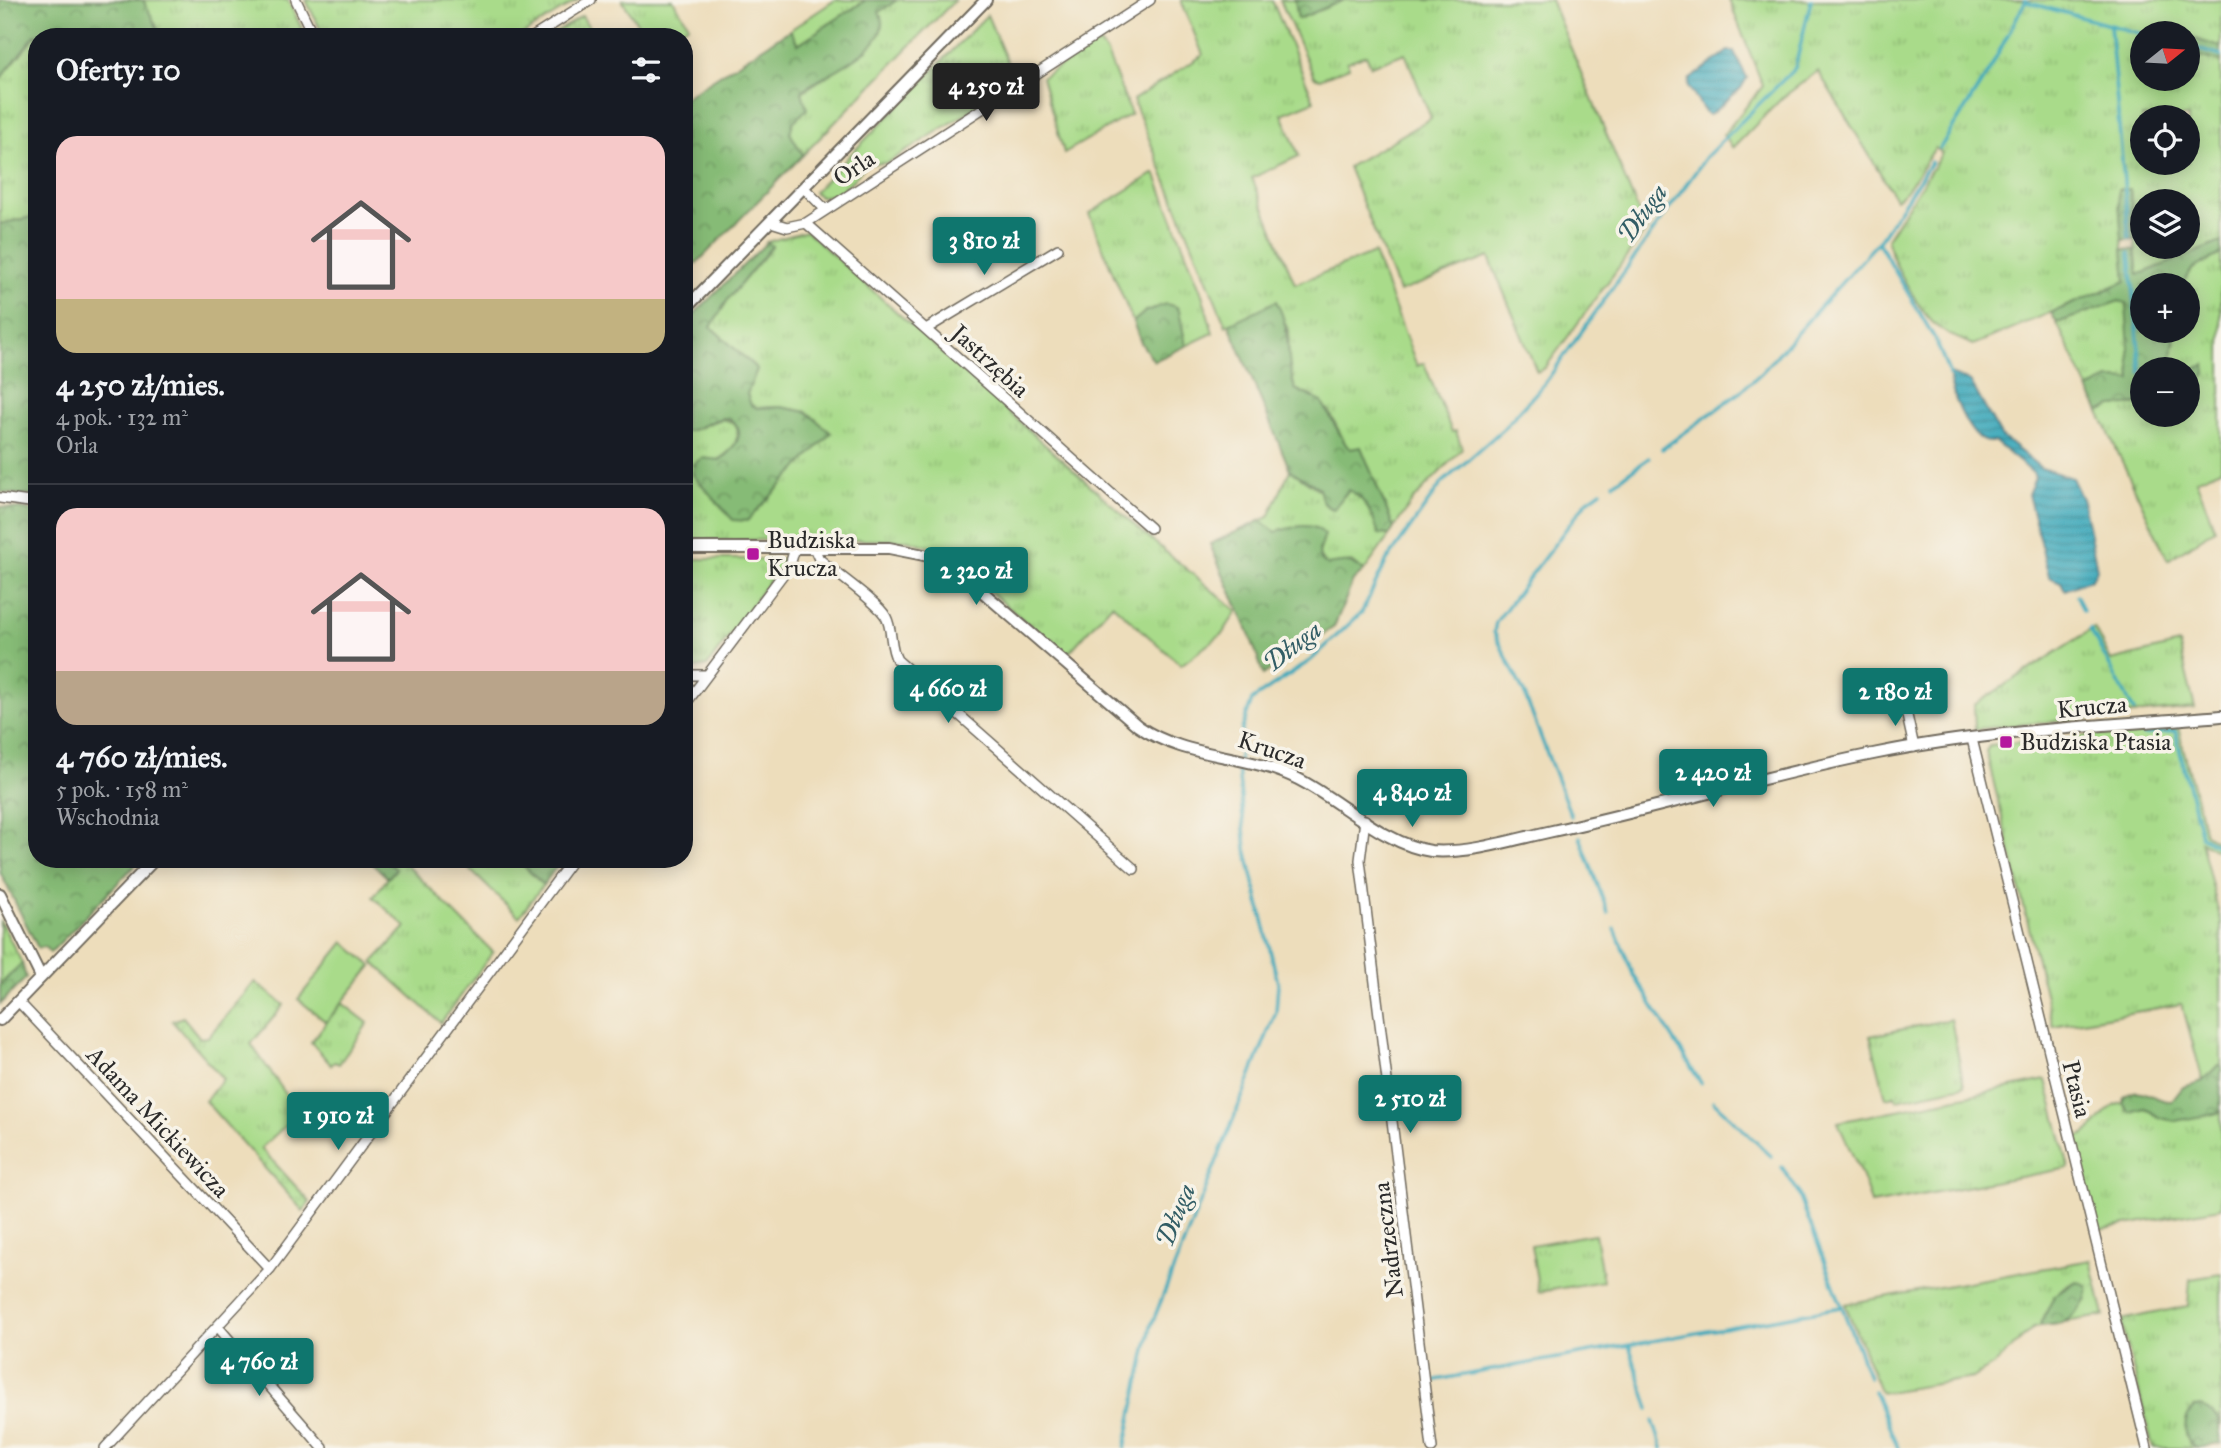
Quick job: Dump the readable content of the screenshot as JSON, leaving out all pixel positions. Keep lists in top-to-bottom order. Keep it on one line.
{"streets":{"street":["Orla","Jastrzębia","Krucza","Ptasia","Adama Mickiewicza","Nadrzeczna"]},"crossings":[["Orla","Jastrzębia"],["Krucza","Ptasia"],["Krucza","Nadrzeczna"]],"water":["Długa"],"places":{"transit":["Budziska Krucza","Budziska Ptasia"]},"north":"right","page":{"map_buttons":["+","−"],"heading":"Oferty: 10","price":["4 250 zł","3 810 zł","2 320 zł","4 660 zł","2 180 zł","2 420 zł","4 840 zł","2 510 zł","1 910 zł","4 760 zł"],"list":[{"name":"4 250 zł/mies.","note":"4 pok. · 132 m² · Orla"},{"name":"4 760 zł/mies.","note":"5 pok. · 158 m² · Wschodnia"}]}}
